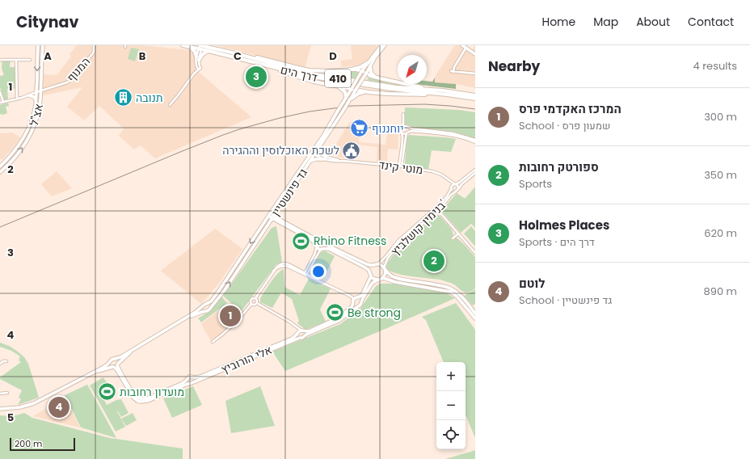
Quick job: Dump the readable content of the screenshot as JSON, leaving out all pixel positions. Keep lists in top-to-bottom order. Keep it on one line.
{"streets":{"main road":["דרך הים","410"],"street":["המנוף","אצ\"ל","מוטי קינד","גד פינשטיין","בנימין קושלביץ'","אלי הורוביץ"]},"crossings":[["המנוף","אצ\"ל"],["מוטי קינד","גד פינשטיין"],["מוטי קינד","בנימין קושלביץ'"]],"places":{"building":["תנובה"],"supermarket":["יוחננוף"],"public building":["לשכת האוכלוסין וההגירה"],"sports":["Rhino Fitness","Be strong","מועדון רחובות"]},"scale_bar":"200 m","north":"bottom left","page":{"header":"Citynav","nav":["Home","Map","About","Contact"],"heading":["Nearby","4 results"],"pins":["3","2","1","4"],"list":[{"mark":"1","name":"המרכז האקדמי פרס","note":"School · שמעון פרס","value":"300 m"},{"mark":"2","name":"ספורטק רחובות","note":"Sports","value":"350 m"},{"mark":"3","name":"Holmes Places","note":"Sports · דרך הים","value":"620 m"},{"mark":"4","name":"לוטם","note":"School · גד פינשטיין","value":"890 m"}],"map_buttons":["+","−"],"scale":"200 m"},"grid":{"columns":["A","B","C","D"],"rows":["1","2","3","4","5"]}}
